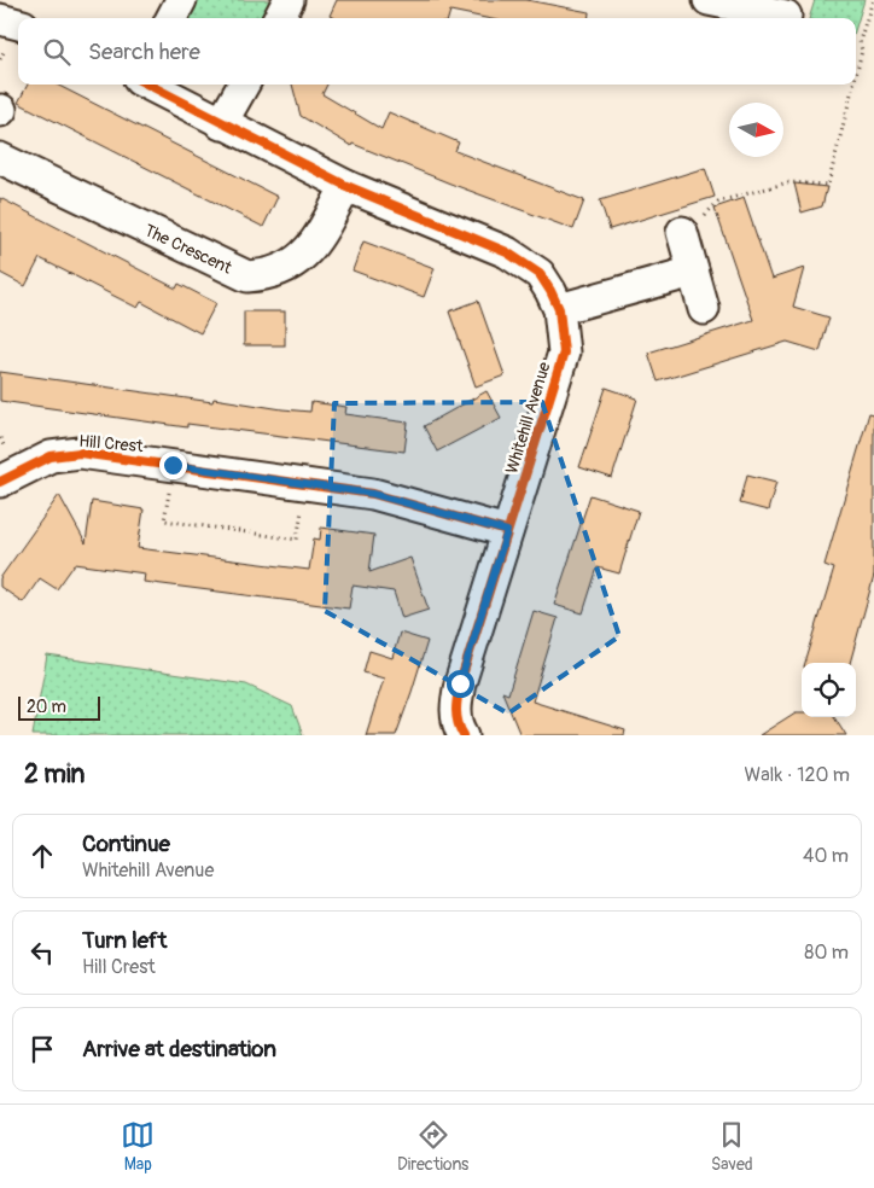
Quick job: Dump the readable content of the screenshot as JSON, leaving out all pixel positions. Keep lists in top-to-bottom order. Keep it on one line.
{"streets":{"street":["The Crescent","Whitehill Avenue","Hill Crest"]},"crossings":[["The Crescent","Whitehill Avenue"],["Whitehill Avenue","Hill Crest"]],"scale_bar":"20 m","north":"right","page":{"search":"Search here","scale":"20 m","heading":["2 min","Walk · 120 m"],"list":[["Continue","Whitehill Avenue","40 m"],["Turn left","Hill Crest","80 m"],"Arrive at destination"],"nav":["Map","Directions","Saved"]}}
